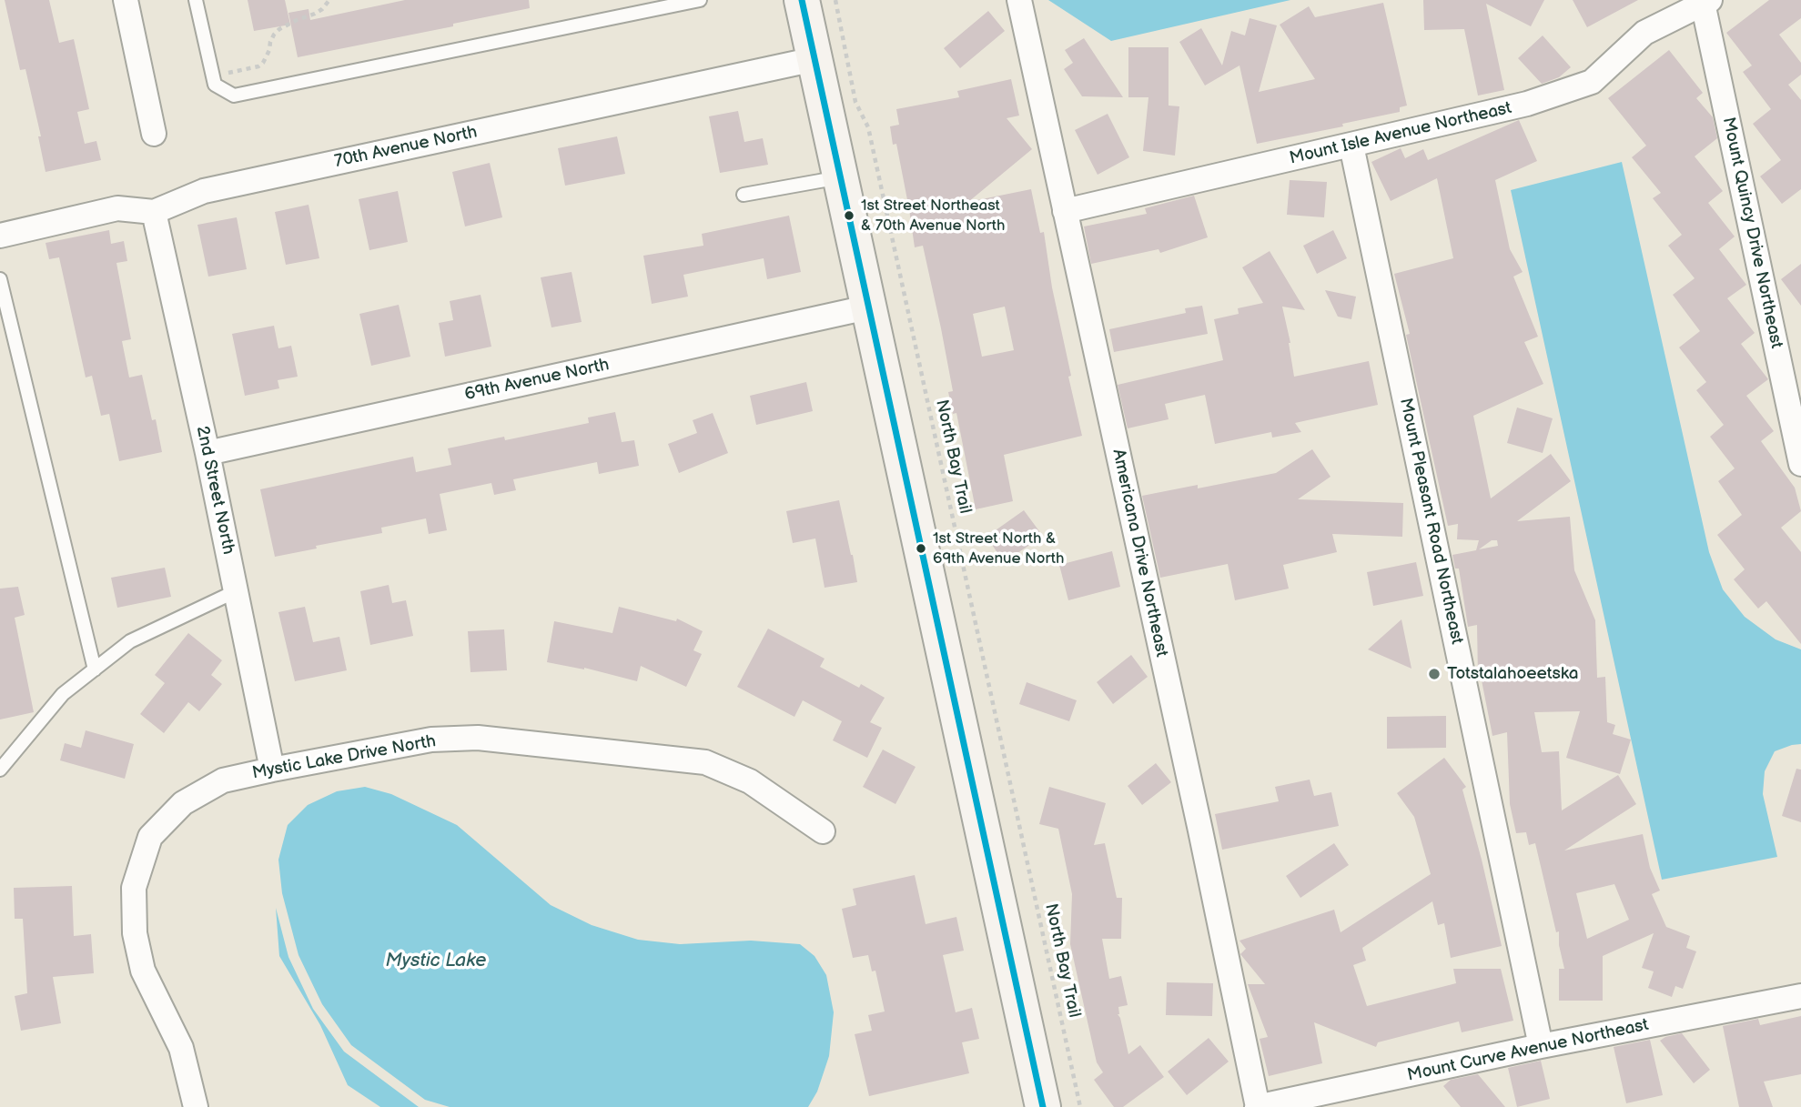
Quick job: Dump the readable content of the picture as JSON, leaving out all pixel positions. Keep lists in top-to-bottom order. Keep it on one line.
{"streets":{"street":["Mount Isle Avenue Northeast","70th Avenue North","Mount Quincy Drive Northeast","69th Avenue North","2nd Street North","Mount Pleasant Road Northeast","Americana Drive Northeast","Mystic Lake Drive North","Mount Curve Avenue Northeast"],"path":["North Bay Trail"]},"crossings":[["Mount Isle Avenue Northeast","Mount Quincy Drive Northeast"],["Mount Isle Avenue Northeast","Mount Pleasant Road Northeast"],["Mount Isle Avenue Northeast","Americana Drive Northeast"],["70th Avenue North","2nd Street North"],["69th Avenue North","2nd Street North"],["2nd Street North","Mystic Lake Drive North"],["Mount Pleasant Road Northeast","Mount Curve Avenue Northeast"],["Americana Drive Northeast","Mount Curve Avenue Northeast"]],"water":["Mystic Lake"],"places":["1st Street Northeast & 70th Avenue North","1st Street North & 69th Avenue North","Totstalahoeetska"]}
